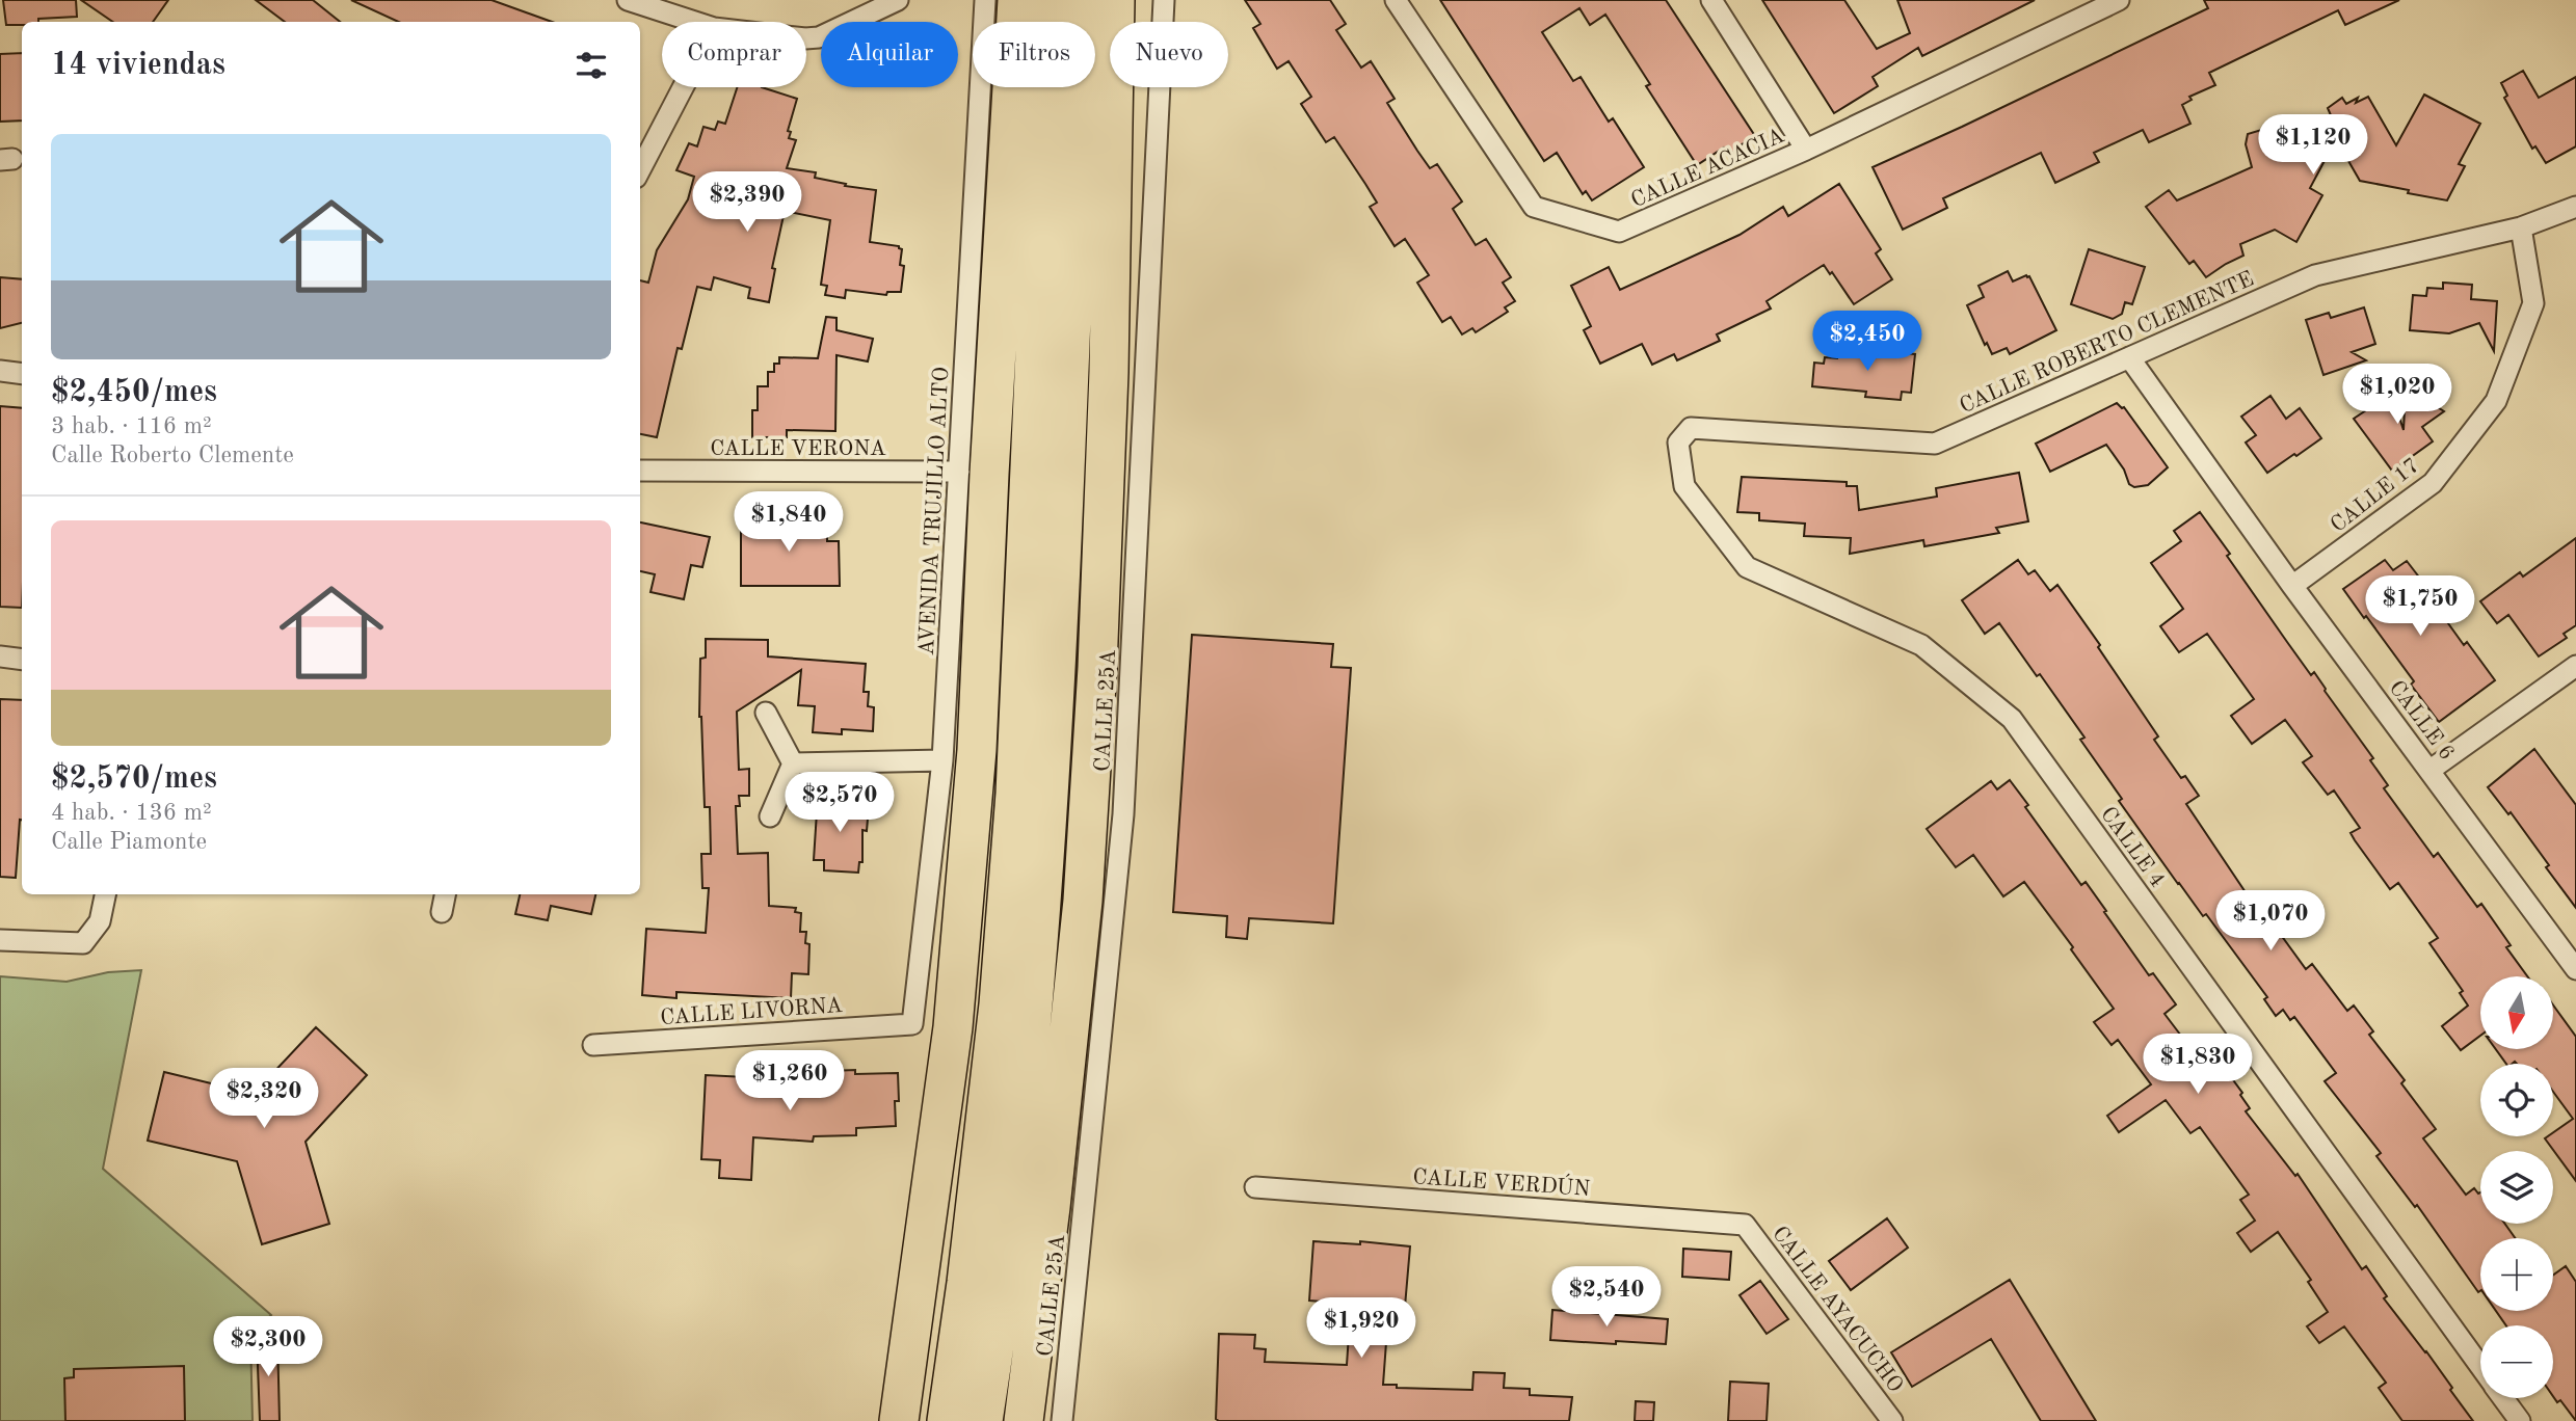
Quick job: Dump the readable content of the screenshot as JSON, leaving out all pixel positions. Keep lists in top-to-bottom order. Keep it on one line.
{"streets":{"street":["CALLE ACACIA","CALLE ROBERTO CLEMENTE","CALLE VERONA","CALLE 17","AVENIDA TRUJILLO ALTO","CALLE 25A","CALLE 6","CALLE 4","CALLE LIVORNA","CALLE VERDÚN","CALLE AYACUCHO"]},"crossings":[["CALLE ROBERTO CLEMENTE","CALLE 17"],["CALLE ROBERTO CLEMENTE","CALLE 6"],["CALLE ROBERTO CLEMENTE","CALLE 4"],["CALLE VERONA","AVENIDA TRUJILLO ALTO"],["CALLE 17","CALLE 6"],["AVENIDA TRUJILLO ALTO","CALLE LIVORNA"],["CALLE VERDÚN","CALLE AYACUCHO"]],"north":"bottom","page":{"chip":["Comprar","Alquilar","Filtros","Nuevo"],"heading":"14 viviendas","list":[{"name":"$2,450/mes","note":"3 hab. · 116 m² · Calle Roberto Clemente"},{"name":"$2,570/mes","note":"4 hab. · 136 m² · Calle Piamonte"}],"price":["$1,120","$2,390","$2,450","$1,020","$1,840","$1,750","$2,570","$1,070","$1,830","$1,260","$2,320","$2,540","$1,920","$2,300"],"map_buttons":["+","−"]}}
